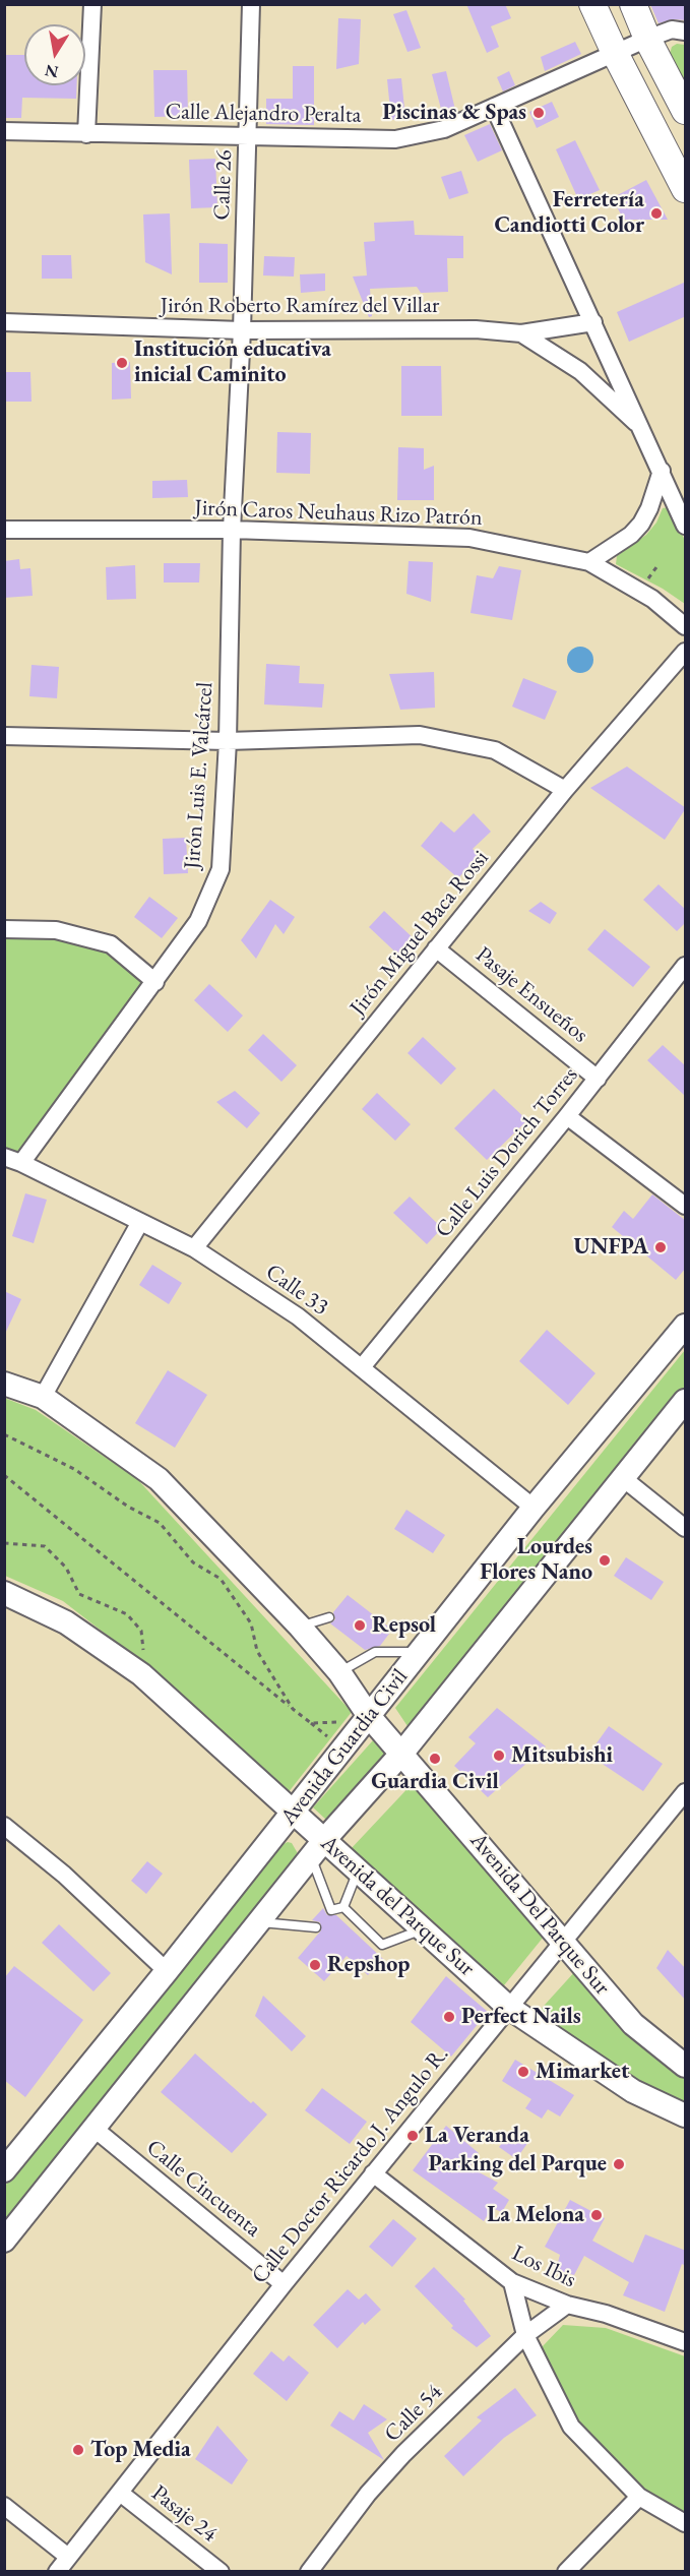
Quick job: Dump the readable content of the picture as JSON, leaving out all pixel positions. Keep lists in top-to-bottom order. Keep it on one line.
{"streets":{"main road":["Avenida Guardia Civil","Avenida del Parque Sur","Avenida Del Parque Sur"],"street":["Calle Alejandro Peralta","Calle 26","Jirón Roberto Ramírez del Villar","Jirón Caros Neuhaus Rizo Patrón","Jirón Luis E. Valcárcel","Jirón Miguel Baca Rossi","Pasaje Ensueños","Calle Luis Dorich Torres","Calle 33","Calle Doctor Ricardo J. Angulo R.","Calle Cincuenta","Los Ibis","Calle 54","Pasaje 24"]},"crossings":[["Calle Alejandro Peralta","Calle 26"],["Calle 26","Jirón Roberto Ramírez del Villar"],["Calle 26","Jirón Luis E. Valcárcel"],["Jirón Roberto Ramírez del Villar","Jirón Luis E. Valcárcel"],["Jirón Caros Neuhaus Rizo Patrón","Jirón Luis E. Valcárcel"],["Jirón Luis E. Valcárcel","Calle 33"],["Jirón Miguel Baca Rossi","Pasaje Ensueños"],["Jirón Miguel Baca Rossi","Calle 33"],["Pasaje Ensueños","Calle Luis Dorich Torres"],["Calle Luis Dorich Torres","Calle 33"],["Calle 33","Avenida Guardia Civil"],["Avenida Guardia Civil","Avenida del Parque Sur"],["Avenida Guardia Civil","Avenida Del Parque Sur"],["Avenida Guardia Civil","Calle Cincuenta"],["Avenida del Parque Sur","Calle Doctor Ricardo J. Angulo R."],["Avenida Del Parque Sur","Calle Doctor Ricardo J. Angulo R."],["Calle Doctor Ricardo J. Angulo R.","Calle Cincuenta"],["Calle Doctor Ricardo J. Angulo R.","Los Ibis"],["Calle Doctor Ricardo J. Angulo R.","Pasaje 24"],["Los Ibis","Calle 54"]],"places":["Piscinas & Spas","Ferretería Candiotti Color","Institución educativa inicial Caminito","UNFPA","Lourdes Flores Nano","Repsol","Mitsubishi","Guardia Civil","Repshop","Perfect Nails","Mimarket","La Veranda","Parking del Parque","La Melona","Top Media"],"north":"bottom"}
